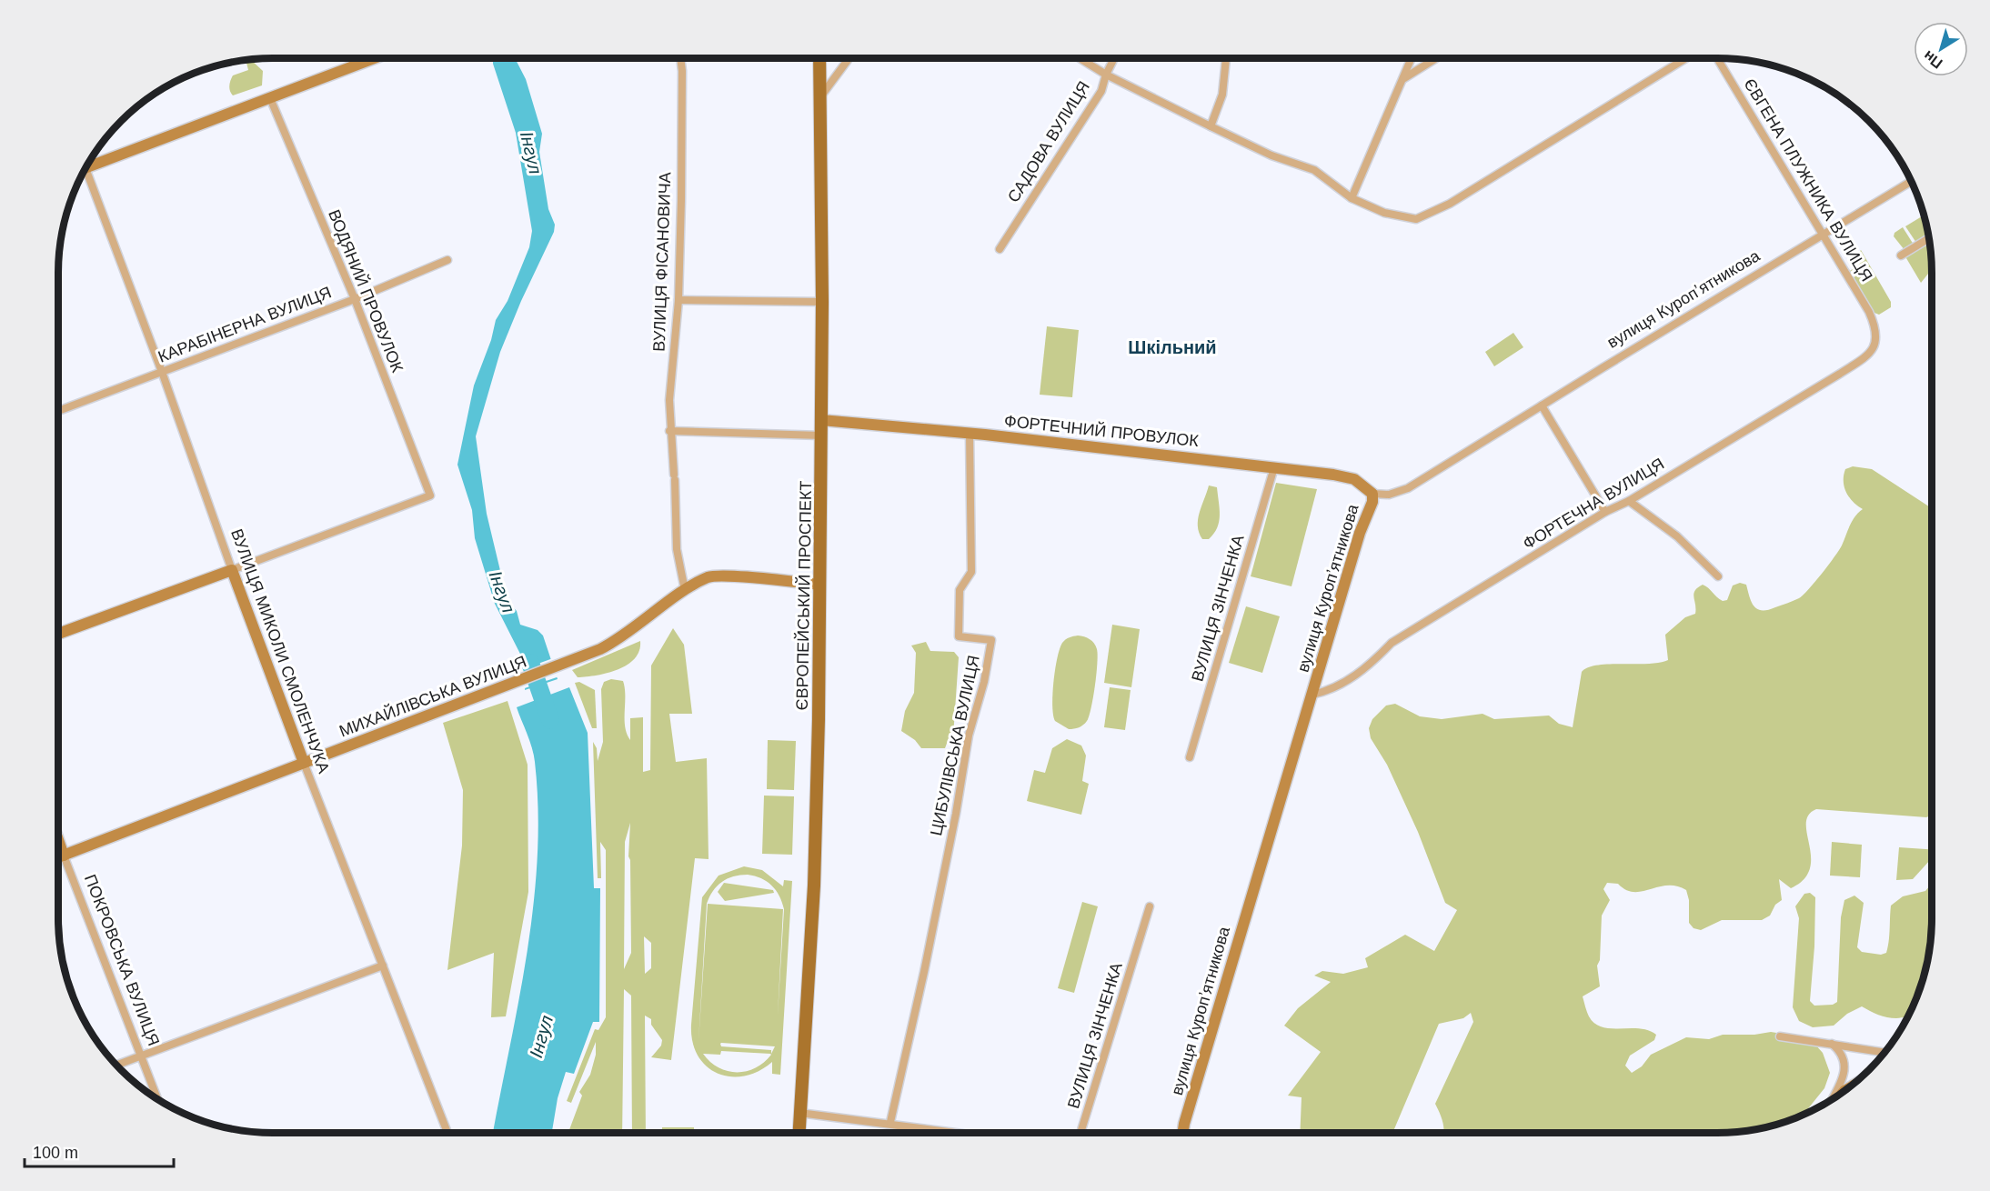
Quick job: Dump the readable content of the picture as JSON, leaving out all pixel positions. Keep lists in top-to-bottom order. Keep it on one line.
{"streets":{"main road":["ЄВРОПЕЙСЬКИЙ ПРОСПЕКТ"],"street":["САДОВА ВУЛИЦЯ","ЄВГЕНА ПЛУЖНИКА ВУЛИЦЯ","ВУЛИЦЯ ФІСАНОВИЧА","ВОДЯНИЙ ПРОВУЛОК","вулиця Куропʼятникова","КАРАБІНЕРНА ВУЛИЦЯ","ФОРТЕЧНИЙ ПРОВУЛОК","ФОРТЕЧНА ВУЛИЦЯ","ВУЛИЦЯ ЗІНЧЕНКА","ВУЛИЦЯ МИКОЛИ СМОЛЕНЧУКА","МИХАЙЛІВСЬКА ВУЛИЦЯ","ЦИБУЛІВСЬКА ВУЛИЦЯ","ПОКРОВСЬКА ВУЛИЦЯ"]},"crossings":[["ЄВГЕНА ПЛУЖНИКА ВУЛИЦЯ","вулиця Куропʼятникова"],["ЄВГЕНА ПЛУЖНИКА ВУЛИЦЯ","ФОРТЕЧНА ВУЛИЦЯ"],["ВУЛИЦЯ ФІСАНОВИЧА","МИХАЙЛІВСЬКА ВУЛИЦЯ"],["ВОДЯНИЙ ПРОВУЛОК","КАРАБІНЕРНА ВУЛИЦЯ"],["ВОДЯНИЙ ПРОВУЛОК","ВУЛИЦЯ МИКОЛИ СМОЛЕНЧУКА"],["вулиця Куропʼятникова","ФОРТЕЧНИЙ ПРОВУЛОК"],["вулиця Куропʼятникова","ФОРТЕЧНА ВУЛИЦЯ"],["КАРАБІНЕРНА ВУЛИЦЯ","ВУЛИЦЯ МИКОЛИ СМОЛЕНЧУКА"],["ФОРТЕЧНИЙ ПРОВУЛОК","ЄВРОПЕЙСЬКИЙ ПРОСПЕКТ"],["ФОРТЕЧНИЙ ПРОВУЛОК","ВУЛИЦЯ ЗІНЧЕНКА"],["ФОРТЕЧНИЙ ПРОВУЛОК","ЦИБУЛІВСЬКА ВУЛИЦЯ"],["ЄВРОПЕЙСЬКИЙ ПРОСПЕКТ","МИХАЙЛІВСЬКА ВУЛИЦЯ"],["ВУЛИЦЯ МИКОЛИ СМОЛЕНЧУКА","МИХАЙЛІВСЬКА ВУЛИЦЯ"],["МИХАЙЛІВСЬКА ВУЛИЦЯ","ПОКРОВСЬКА ВУЛИЦЯ"]],"districts":["Шкільний"],"water":["Інгул"],"scale_bar":"100 m","north":"bottom left"}
